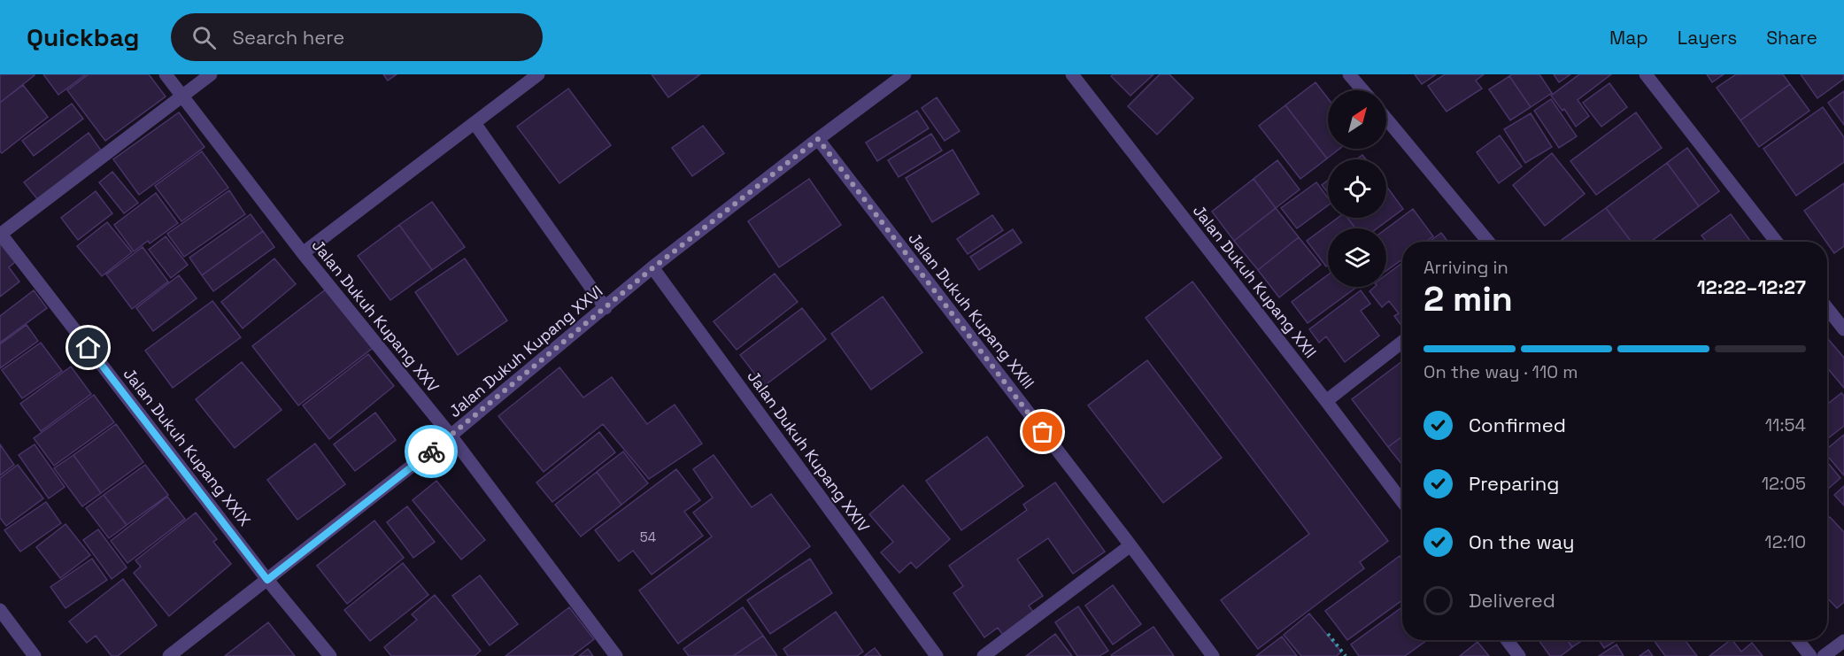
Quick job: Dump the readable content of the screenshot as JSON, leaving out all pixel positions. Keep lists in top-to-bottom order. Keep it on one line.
{"streets":{"street":["Jalan Dukuh Kupang XXII","Jalan Dukuh Kupang XXIII","Jalan Dukuh Kupang XXV","Jalan Dukuh Kupang XXVI","Jalan Dukuh Kupang XXIX","Jalan Dukuh Kupang XXIV"]},"crossings":[["Jalan Dukuh Kupang XXIII","Jalan Dukuh Kupang XXVI"],["Jalan Dukuh Kupang XXV","Jalan Dukuh Kupang XXVI"],["Jalan Dukuh Kupang XXVI","Jalan Dukuh Kupang XXIX"],["Jalan Dukuh Kupang XXVI","Jalan Dukuh Kupang XXIV"]],"house_numbers":["54"],"north":"top right","page":{"header":"Quickbag","search":"Search here","nav":["Map","Layers","Share"],"heading":["2 min","Arriving in","12:22–12:27"],"bar":"On the way · 110 m","list":[["Confirmed","11:54"],["Preparing","12:05"],["On the way","12:10"],"Delivered"]}}
